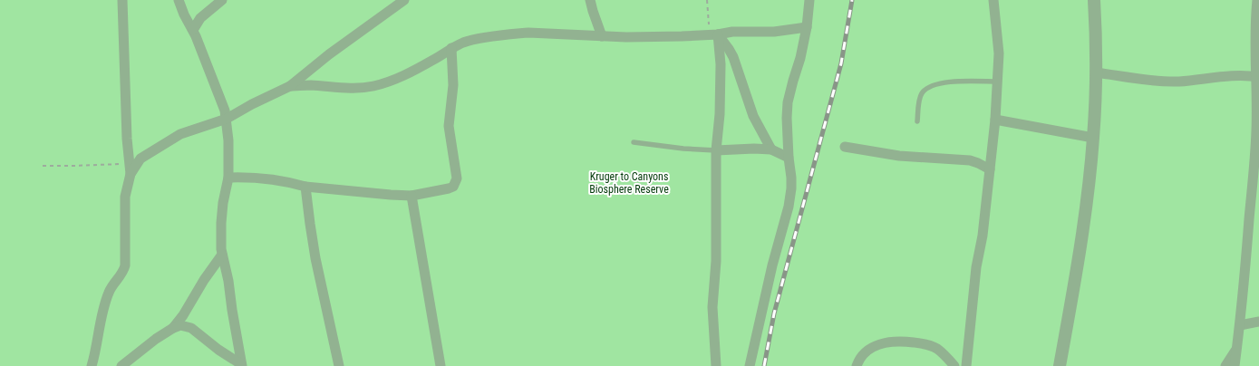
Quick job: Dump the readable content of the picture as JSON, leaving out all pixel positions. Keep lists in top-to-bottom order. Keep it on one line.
{"parks":["Kruger to Canyons Biosphere Reserve"]}
